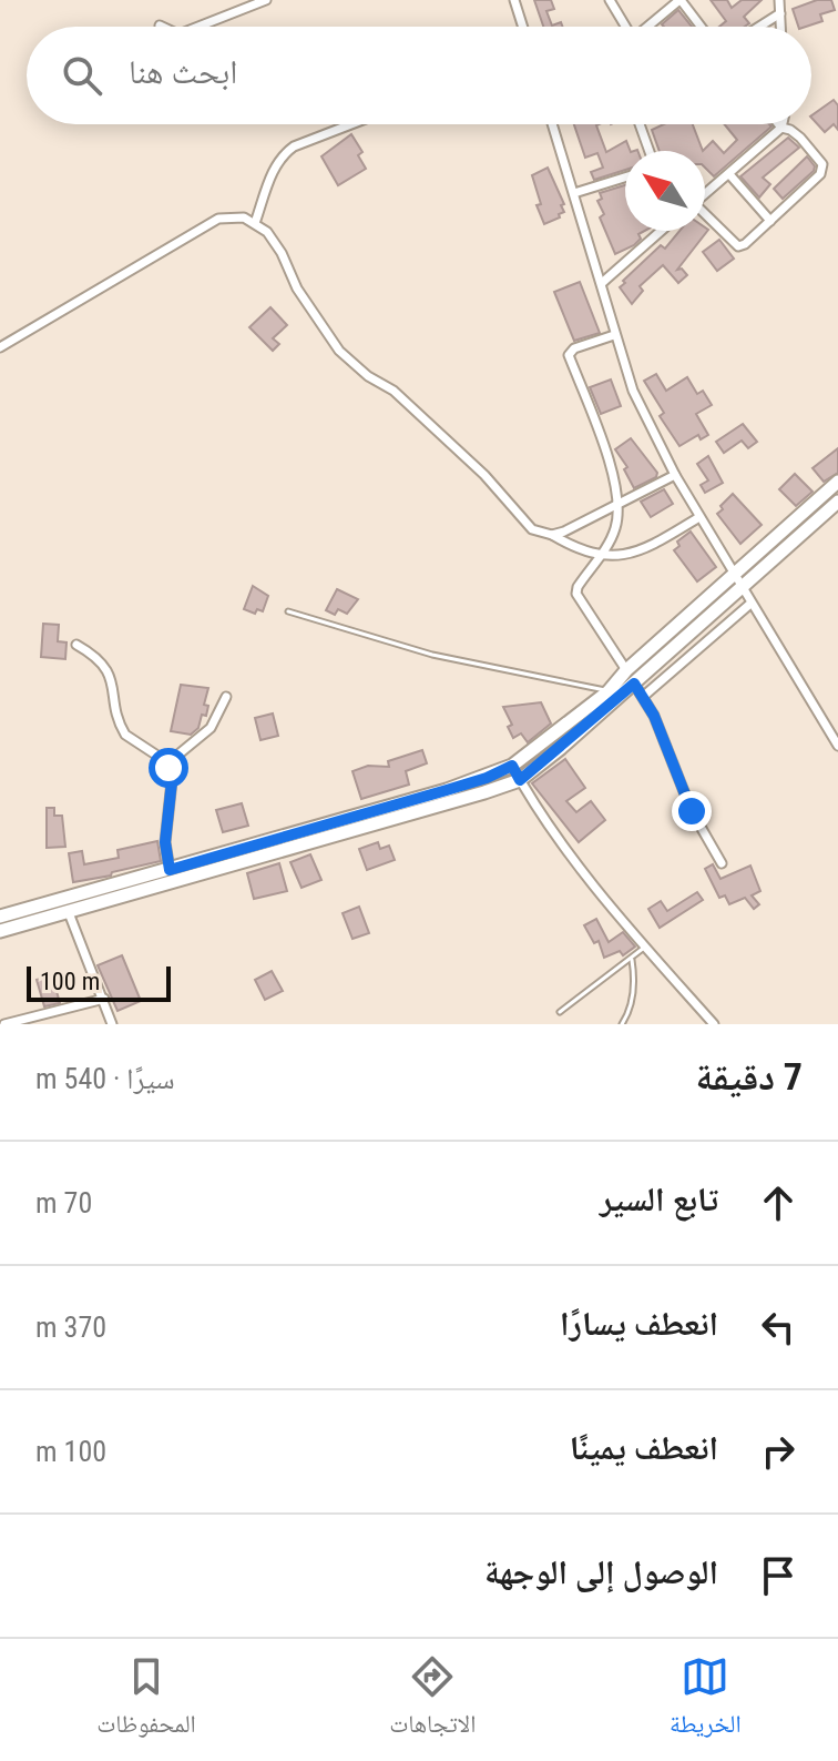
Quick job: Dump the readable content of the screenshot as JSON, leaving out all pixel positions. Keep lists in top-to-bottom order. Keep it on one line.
{"scale_bar":"100 m","north":"top left","page":{"search":"ابحث هنا","scale":"100 m","heading":["7 دقيقة","سيرًا · 540 m"],"list":[["تابع السير","70 m"],["انعطف يسارًا","370 m"],["انعطف يمينًا","100 m"],"الوصول إلى الوجهة"],"nav":["الخريطة","الاتجاهات","المحفوظات"]}}
